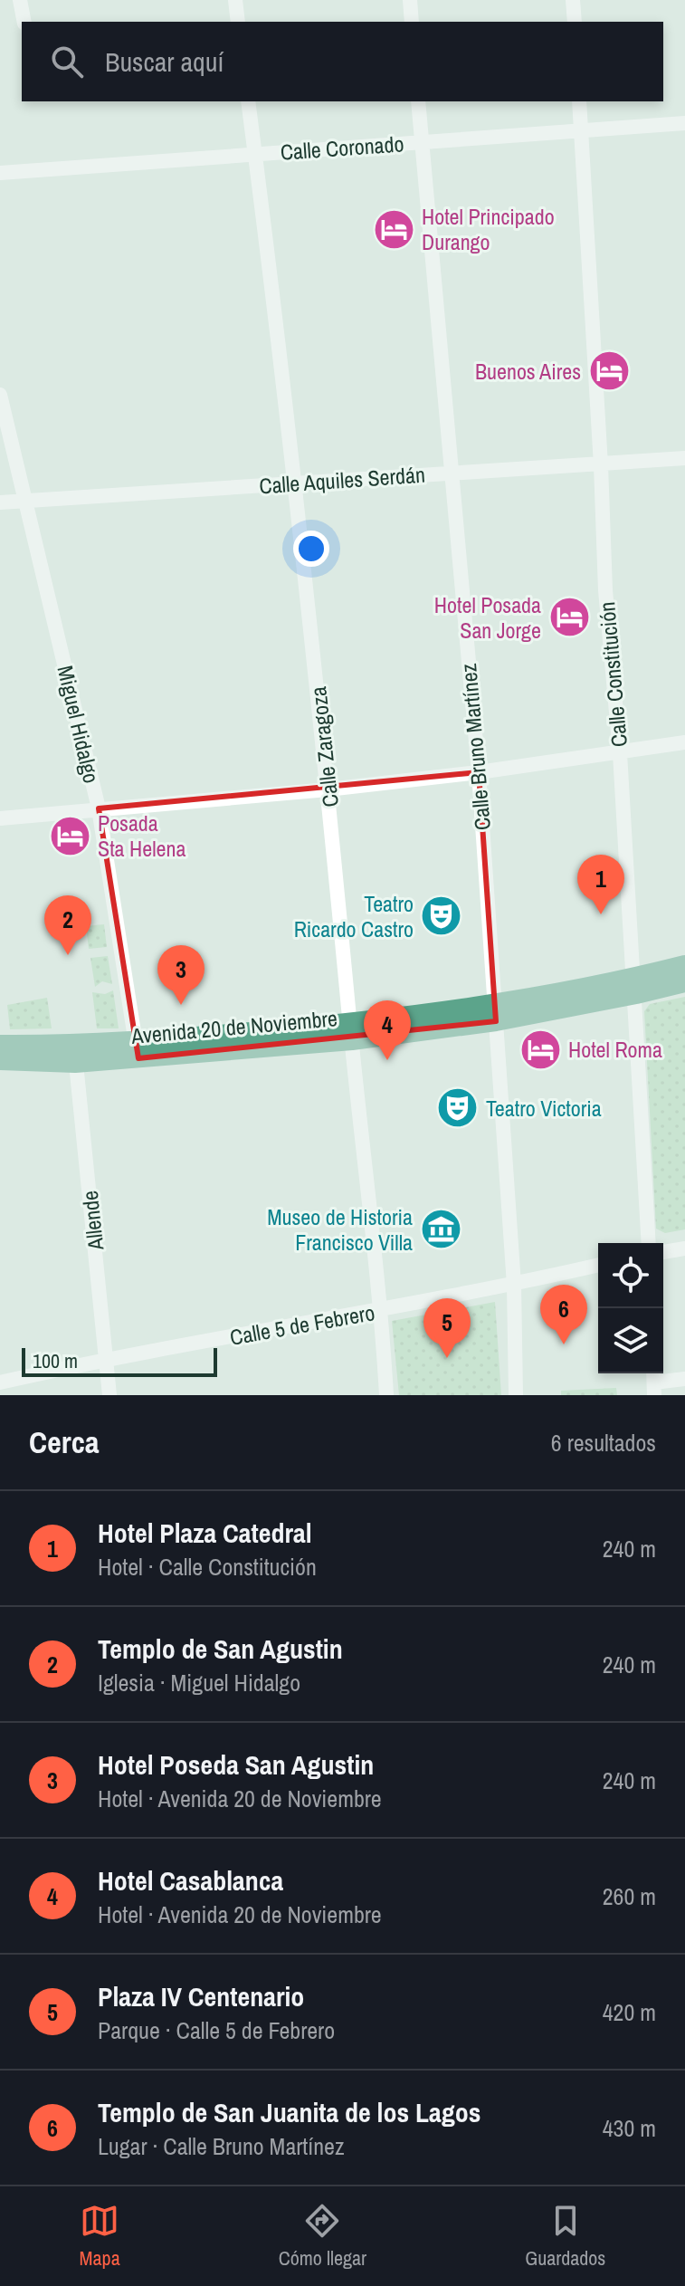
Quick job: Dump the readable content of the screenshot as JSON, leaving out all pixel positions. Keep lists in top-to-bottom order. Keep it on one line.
{"streets":{"main road":["Avenida 20 de Noviembre"],"street":["Calle Coronado","Calle Aquiles Serdán","Calle Constitución","Miguel Hidalgo","Calle Zaragoza","Calle Bruno Martínez","Allende","Calle 5 de Febrero"]},"crossings":[["Calle Coronado","Calle Constitución"],["Calle Coronado","Calle Zaragoza"],["Calle Coronado","Calle Bruno Martínez"],["Calle Aquiles Serdán","Calle Constitución"],["Calle Aquiles Serdán","Miguel Hidalgo"],["Calle Aquiles Serdán","Calle Zaragoza"],["Calle Aquiles Serdán","Calle Bruno Martínez"],["Calle Constitución","Avenida 20 de Noviembre"],["Miguel Hidalgo","Avenida 20 de Noviembre"],["Calle Zaragoza","Avenida 20 de Noviembre"],["Calle Zaragoza","Calle 5 de Febrero"],["Calle Bruno Martínez","Avenida 20 de Noviembre"],["Calle Bruno Martínez","Calle 5 de Febrero"],["Avenida 20 de Noviembre","Allende"],["Allende","Calle 5 de Febrero"]],"places":{"hotel":["Hotel Principado Durango","Buenos Aires","Hotel Posada San Jorge","Posada Sta Helena","Hotel Roma"],"theatre":["Teatro Ricardo Castro","Teatro Victoria"],"museum":["Museo de Historia Francisco Villa"]},"scale_bar":"100 m","page":{"search":"Buscar aquí","pins":["1","2","3","4","6","5"],"scale":"100 m","heading":["Cerca","6 resultados"],"list":[{"mark":"1","name":"Hotel Plaza Catedral","note":"Hotel · Calle Constitución","value":"240 m"},{"mark":"2","name":"Templo de San Agustin","note":"Iglesia · Miguel Hidalgo","value":"240 m"},{"mark":"3","name":"Hotel Poseda San Agustin","note":"Hotel · Avenida 20 de Noviembre","value":"240 m"},{"mark":"4","name":"Hotel Casablanca","note":"Hotel · Avenida 20 de Noviembre","value":"260 m"},{"mark":"5","name":"Plaza IV Centenario","note":"Parque · Calle 5 de Febrero","value":"420 m"},{"mark":"6","name":"Templo de San Juanita de los Lagos","note":"Lugar · Calle Bruno Martínez","value":"430 m"}],"nav":["Mapa","Cómo llegar","Guardados"]}}
